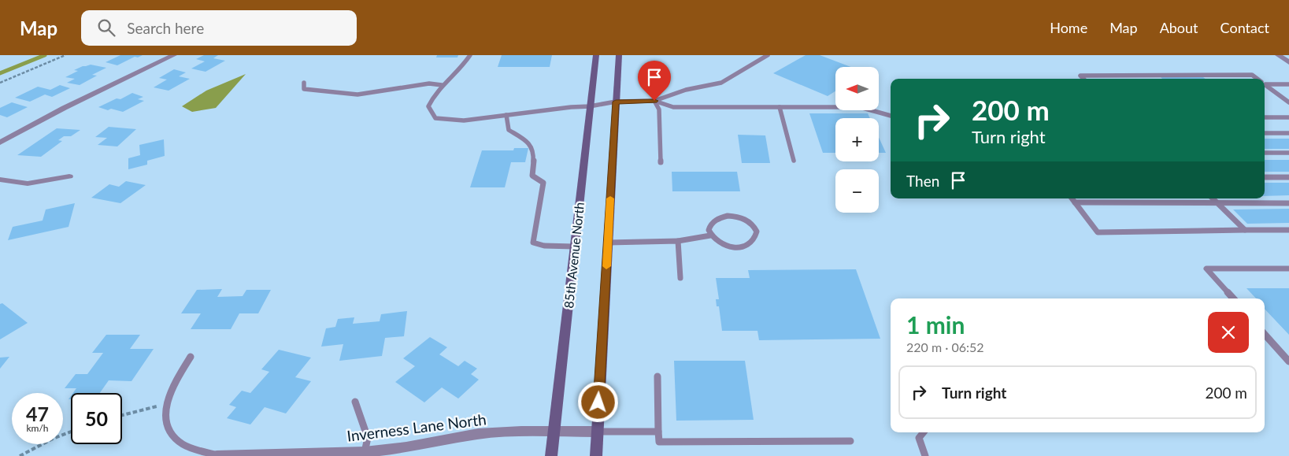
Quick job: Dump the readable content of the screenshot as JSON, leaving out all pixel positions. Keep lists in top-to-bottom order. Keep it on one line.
{"streets":{"main road":["85th Avenue North"],"street":["Inverness Lane North"]},"crossings":[["85th Avenue North","Inverness Lane North"]],"north":"left","page":{"header":"Map","search":"Search here","nav":["Home","Map","About","Contact"],"map_buttons":["+","−"],"turn":["200 m","Turn right"],"then":"Then","heading":["1 min","220 m · 06:52"],"list":[{"name":"Turn right","value":"200 m"}],"speed":"47 km/h","limit":"50"}}
